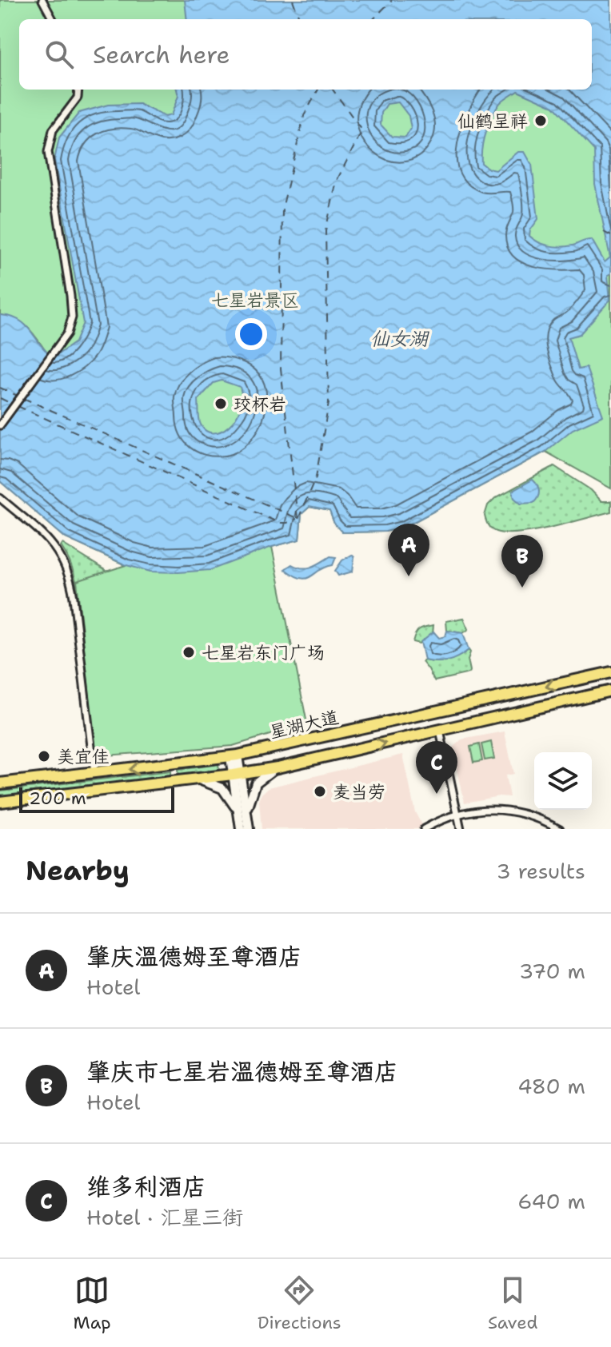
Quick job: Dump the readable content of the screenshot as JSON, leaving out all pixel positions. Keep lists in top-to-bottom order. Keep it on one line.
{"streets":{"main road":["星湖大道"]},"water":["仙女湖"],"parks":["七星岩景区"],"places":["仙鹤呈祥","珓杯岩","七星岩东门广场","美宜佳","麦当劳"],"scale_bar":"200 m","page":{"search":"Search here","pins":["A","B","C"],"scale":"200 m","heading":["Nearby","3 results"],"list":[{"mark":"A","name":"肇庆温德姆至尊酒店","note":"Hotel","value":"370 m"},{"mark":"B","name":"肇庆市七星岩温德姆至尊酒店","note":"Hotel","value":"480 m"},{"mark":"C","name":"维多利酒店","note":"Hotel · 汇星三街","value":"640 m"}],"nav":["Map","Directions","Saved"]}}
